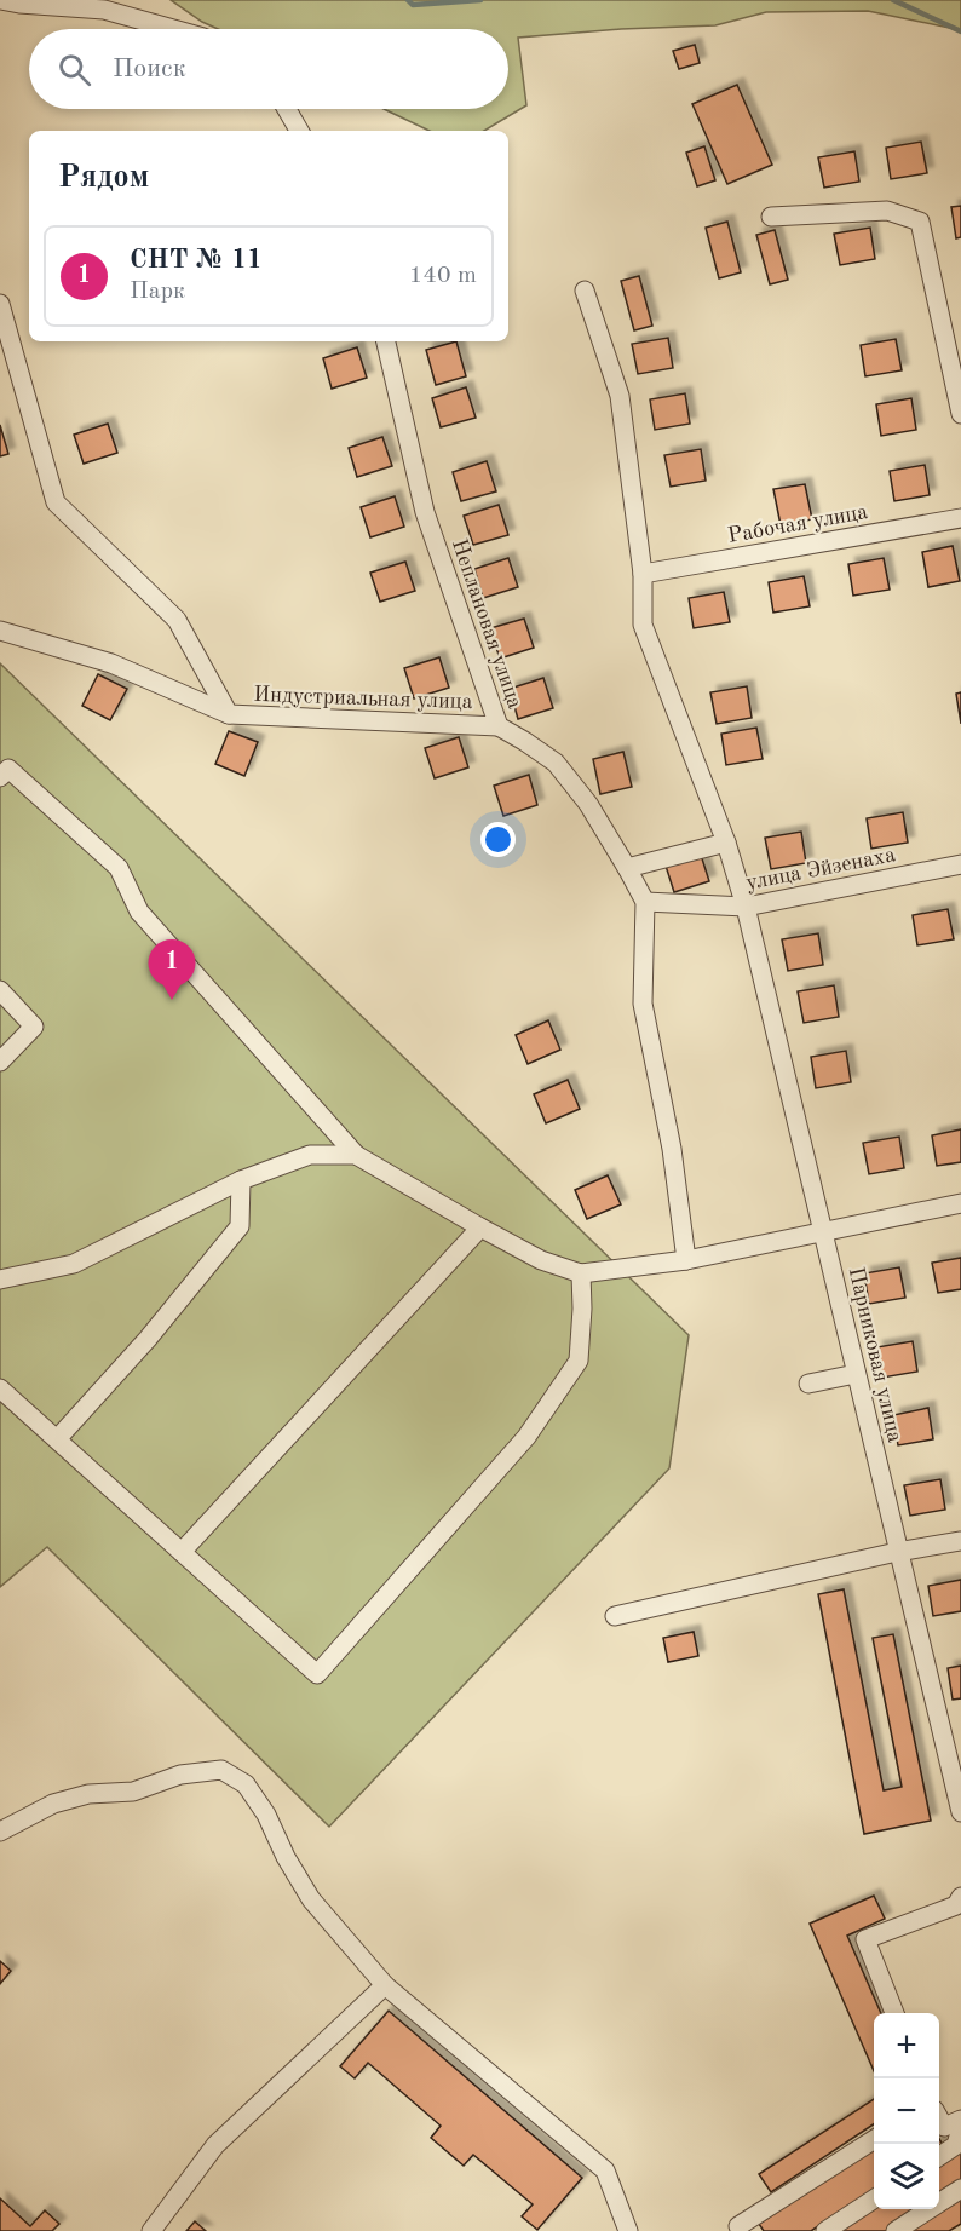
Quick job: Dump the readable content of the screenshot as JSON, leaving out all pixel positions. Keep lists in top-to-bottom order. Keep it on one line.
{"streets":{"street":["Рабочая улица","Неплановая улица","Индустриальная улица","улица Эйзенаха","Парниковая улица"]},"crossings":[["Рабочая улица","Парниковая улица"],["Неплановая улица","Индустриальная улица"],["Неплановая улица","улица Эйзенаха"],["улица Эйзенаха","Парниковая улица"]],"page":{"search":"Поиск","heading":"Рядом","list":[{"mark":"1","name":"СНТ № 11","note":"Парк","value":"140 m"}],"pins":"1","map_buttons":["+","−"]}}
